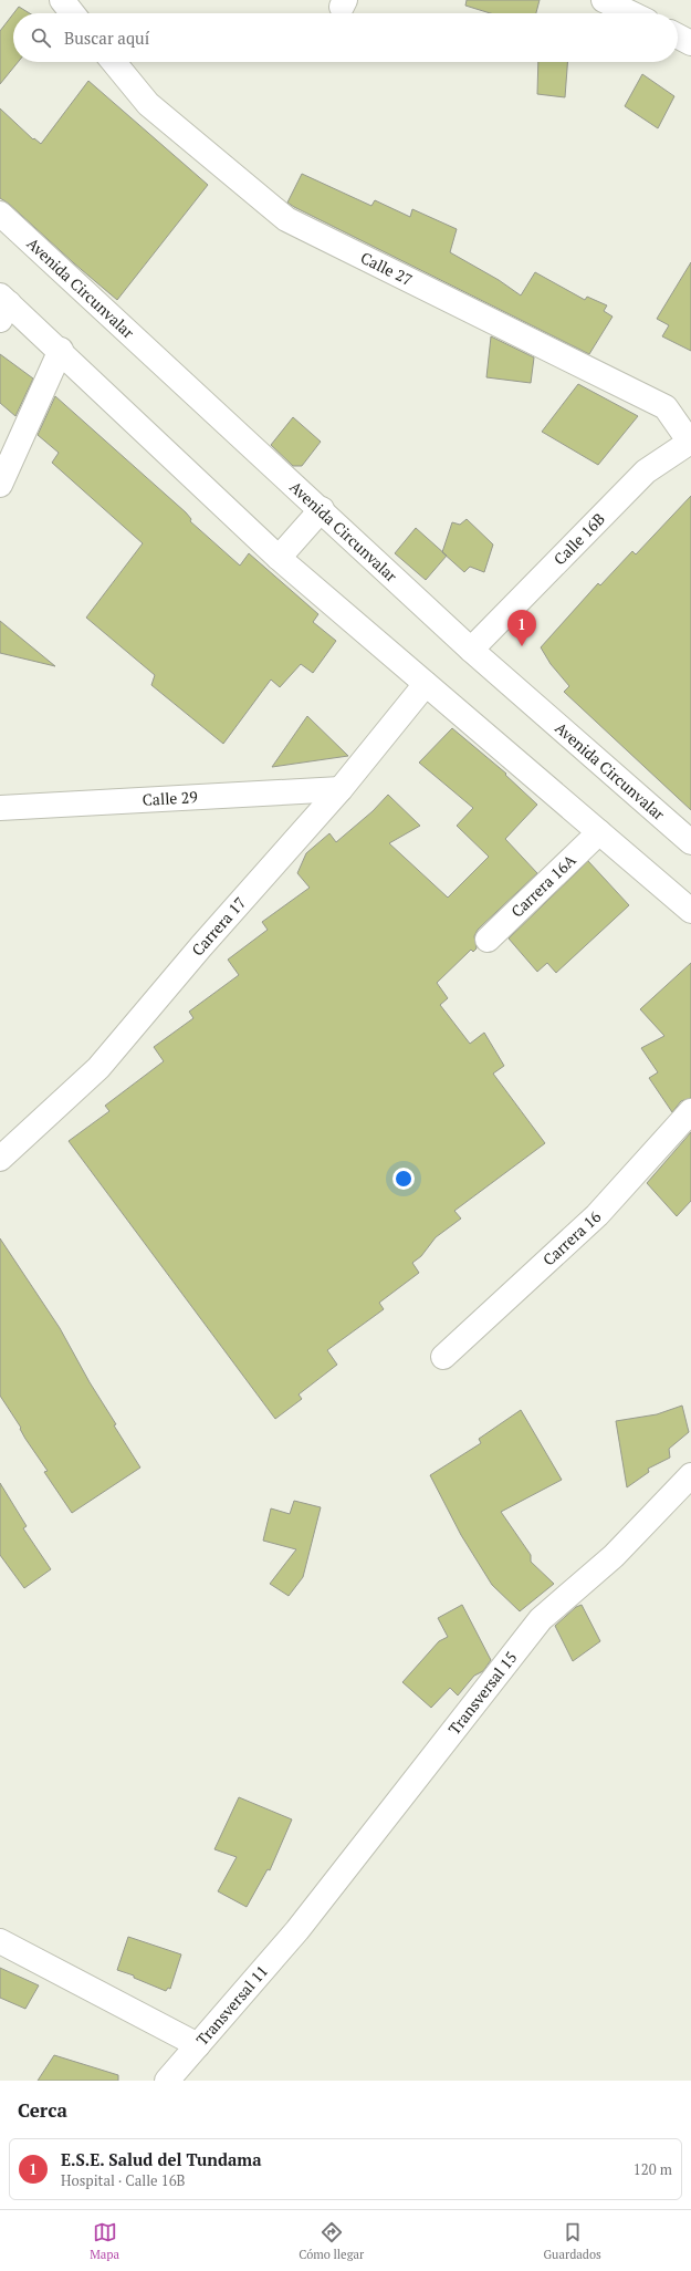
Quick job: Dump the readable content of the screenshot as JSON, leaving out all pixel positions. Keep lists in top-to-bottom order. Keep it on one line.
{"streets":{"street":["Calle 27","Avenida Circunvalar","Calle 16B","Calle 29","Carrera 16A","Carrera 17","Carrera 16","Transversal 15","Transversal 11"]},"crossings":[["Calle 27","Calle 16B"],["Avenida Circunvalar","Calle 16B"],["Calle 29","Carrera 17"],["Transversal 15","Transversal 11"]],"page":{"search":"Buscar aquí","pins":"1","heading":"Cerca","list":[{"mark":"1","name":"E.S.E. Salud del Tundama","note":"Hospital · Calle 16B","value":"120 m"}],"nav":["Mapa","Cómo llegar","Guardados"]}}
